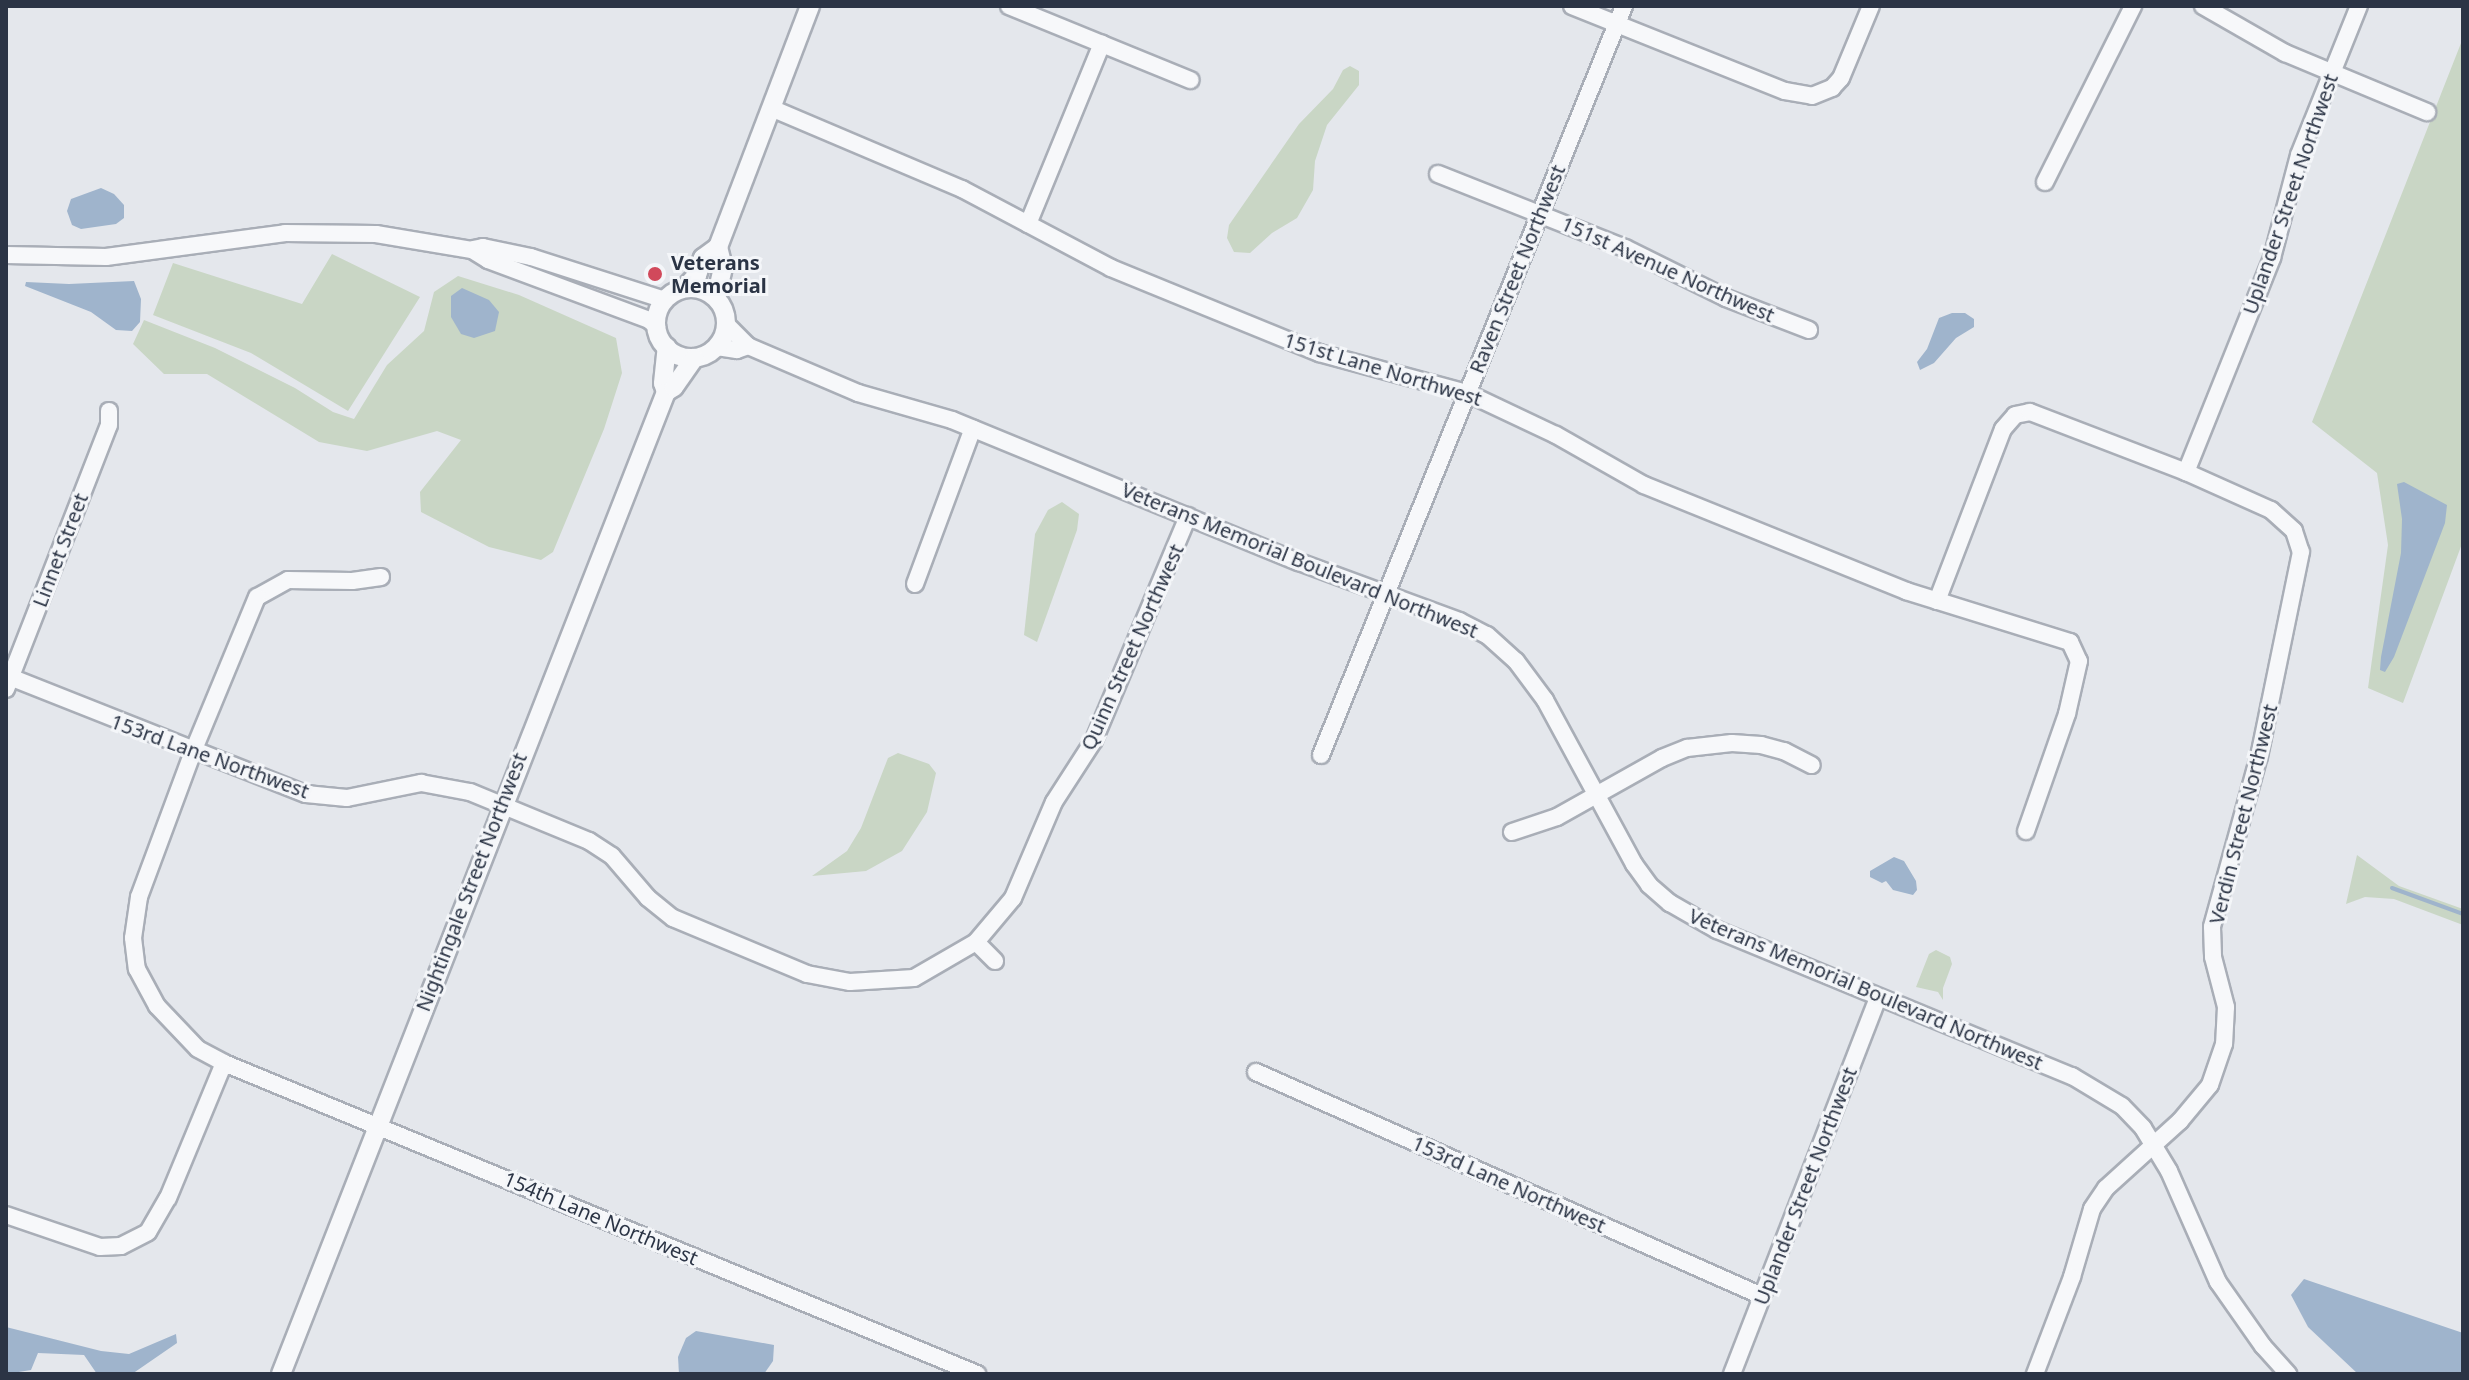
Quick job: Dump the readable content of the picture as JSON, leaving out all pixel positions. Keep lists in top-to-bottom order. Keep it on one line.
{"streets":{"street":["Uplander Street Northwest","Raven Street Northwest","151st Avenue Northwest","151st Lane Northwest","Linnet Street","Veterans Memorial Boulevard Northwest","Quinn Street Northwest","153rd Lane Northwest","Verdin Street Northwest","Nightingale Street Northwest","154th Lane Northwest"]},"crossings":[["Uplander Street Northwest","Veterans Memorial Boulevard Northwest"],["Uplander Street Northwest","153rd Lane Northwest"],["Uplander Street Northwest","Verdin Street Northwest"],["Raven Street Northwest","151st Avenue Northwest"],["Raven Street Northwest","151st Lane Northwest"],["Raven Street Northwest","Veterans Memorial Boulevard Northwest"],["Linnet Street","153rd Lane Northwest"],["Veterans Memorial Boulevard Northwest","Quinn Street Northwest"],["Veterans Memorial Boulevard Northwest","Verdin Street Northwest"],["Veterans Memorial Boulevard Northwest","Nightingale Street Northwest"],["Quinn Street Northwest","153rd Lane Northwest"],["153rd Lane Northwest","Nightingale Street Northwest"],["153rd Lane Northwest","154th Lane Northwest"],["Nightingale Street Northwest","154th Lane Northwest"]],"places":["Veterans Memorial"]}
